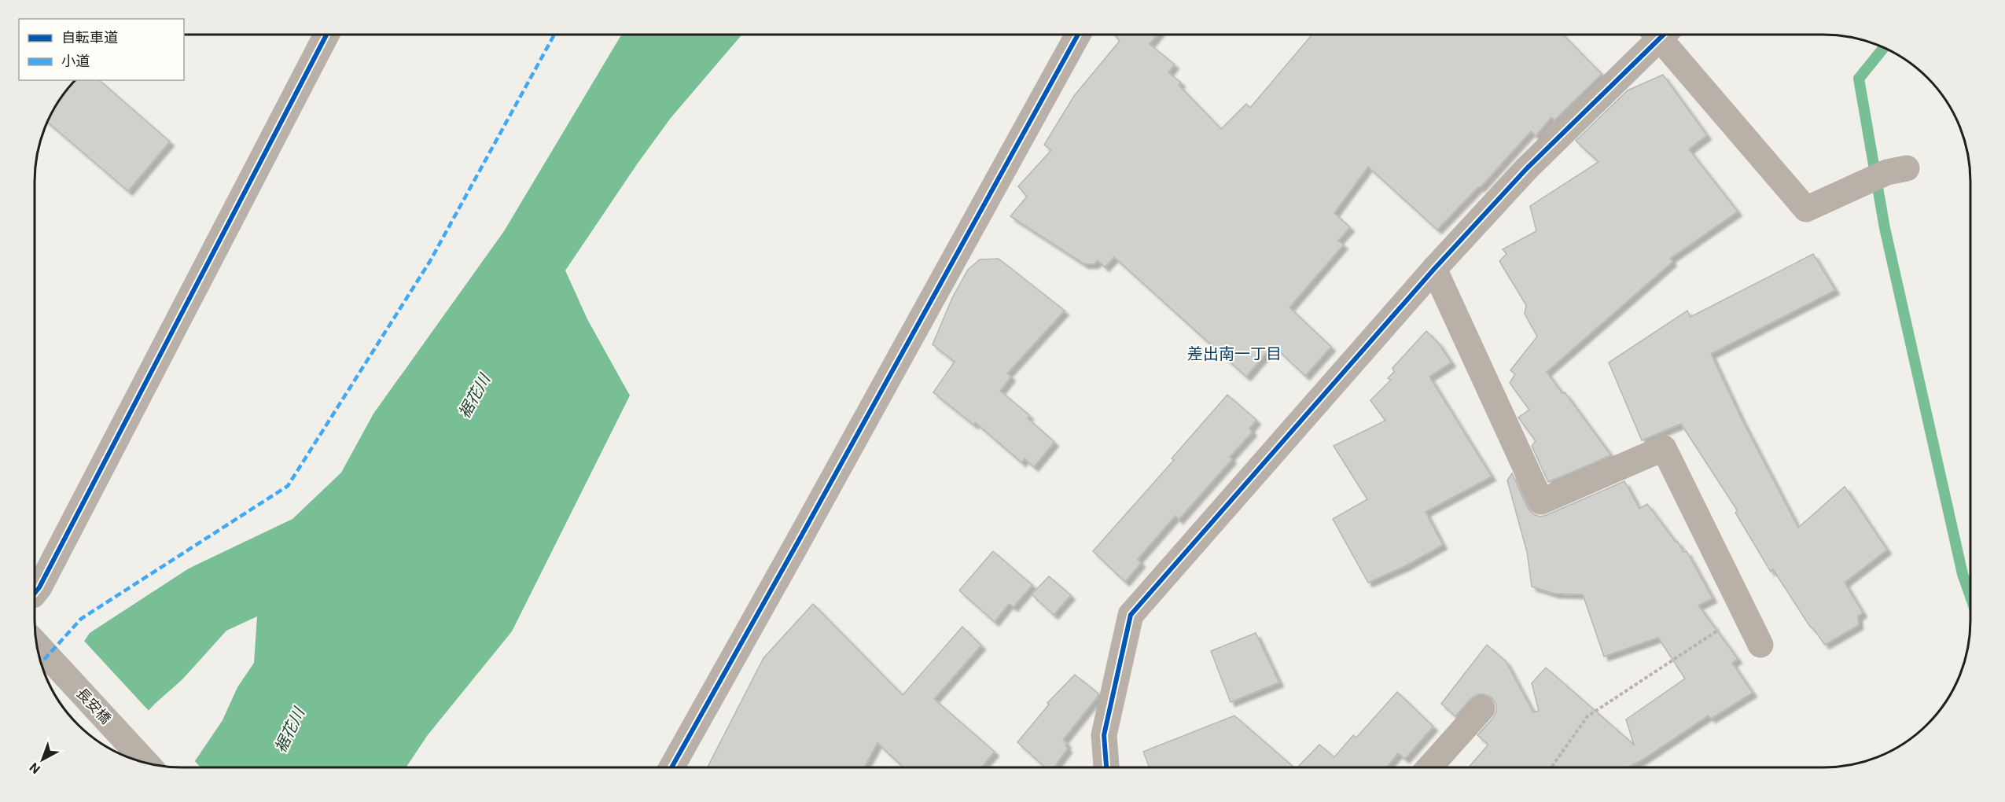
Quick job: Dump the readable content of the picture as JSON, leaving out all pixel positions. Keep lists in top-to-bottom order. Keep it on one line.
{"streets":{"street":["長安橋"]},"districts":["差出南一丁目"],"water":["裾花川"],"legend":["自転車道","小道"],"north":"bottom left"}
